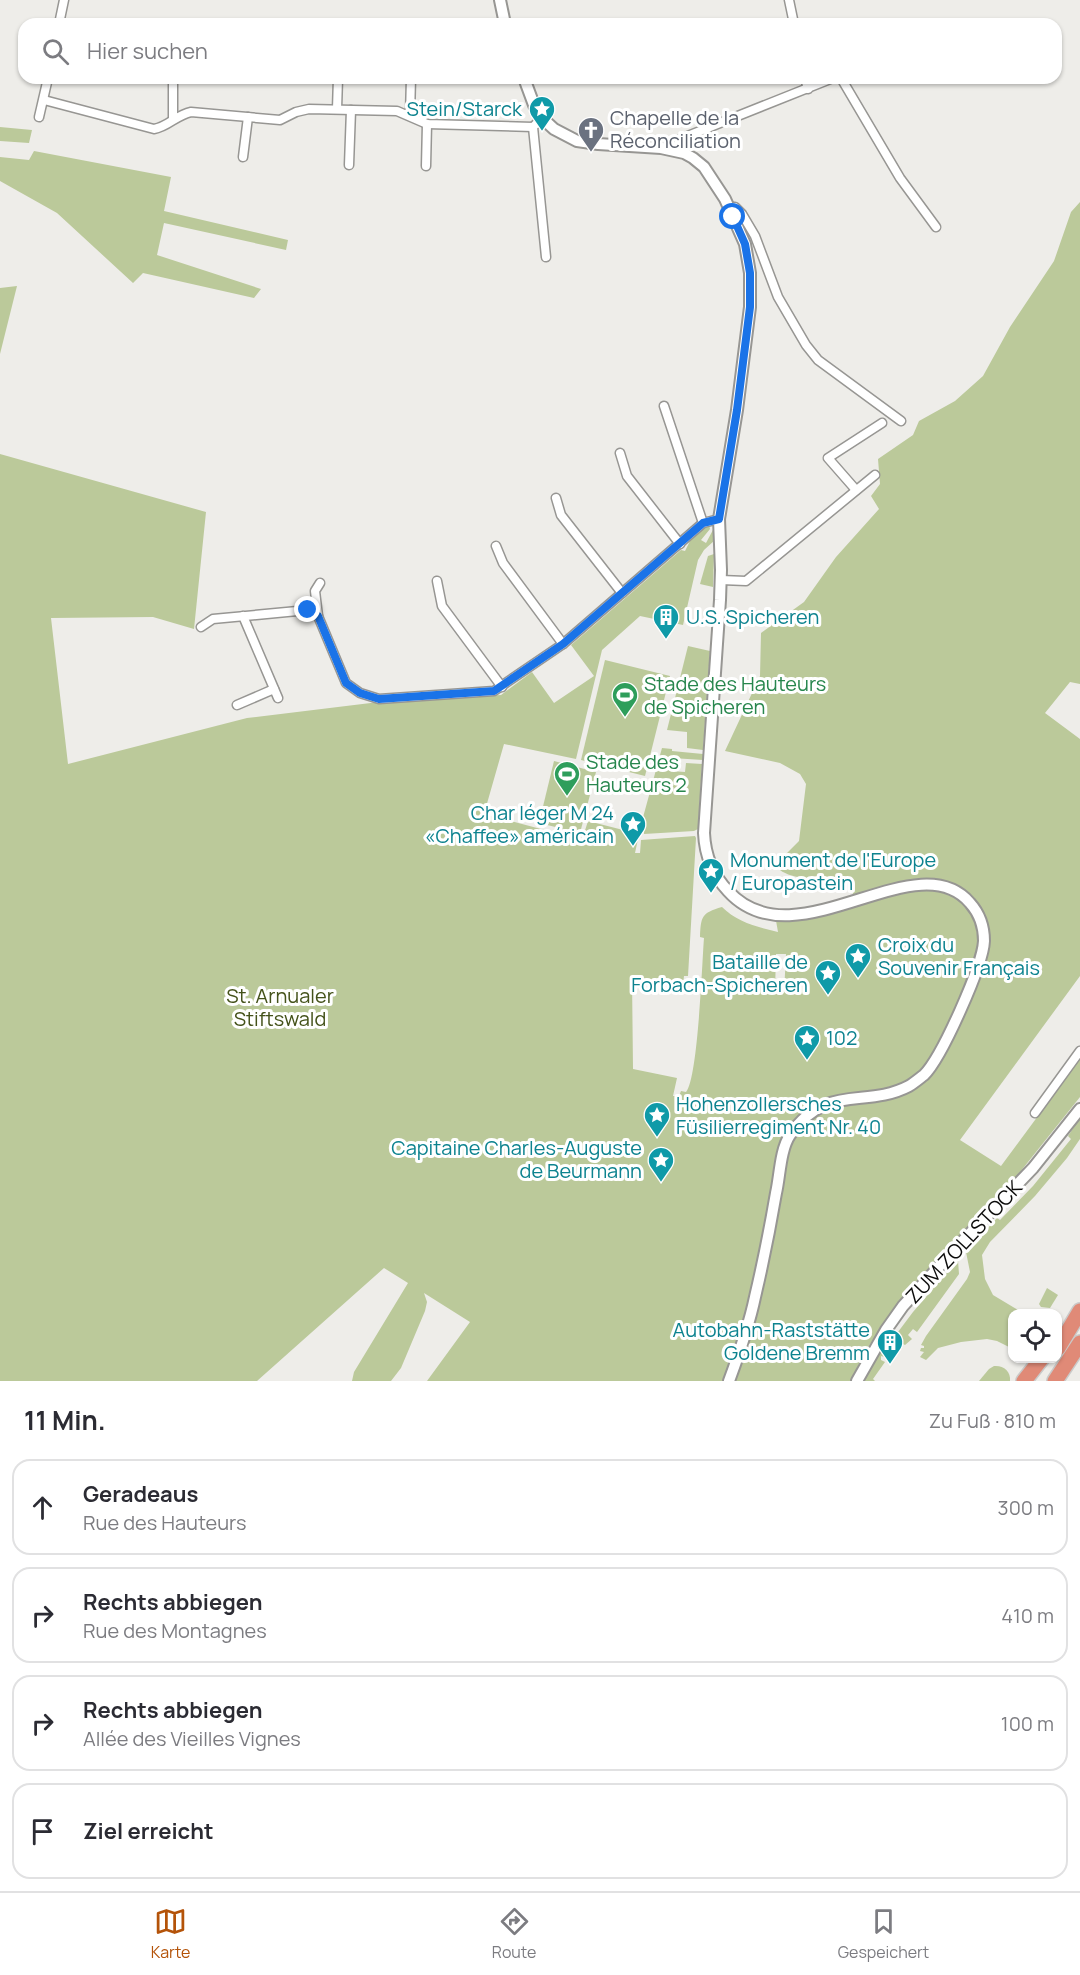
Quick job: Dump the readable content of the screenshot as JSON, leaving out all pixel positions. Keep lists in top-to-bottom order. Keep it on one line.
{"streets":{"street":["ZUM ZOLLSTOCK"]},"parks":["St. Arnualer Stiftswald"],"places":{"place":["Stein/Starck","Char léger M 24 «Chaffee» américain","Monument de l'Europe / Europastein","Croix du Souvenir Français","Bataille de Forbach-Spicheren","102","Hohenzollersches Füsilierregiment Nr. 40","Capitaine Charles-Auguste de Beurmann"],"church":["Chapelle de la Réconciliation"],"building":["U.S. Spicheren","Autobahn-Raststätte Goldene Bremm"],"sports":["Stade des Hauteurs de Spicheren","Stade des Hauteurs 2"]},"page":{"search":"Hier suchen","heading":["11 Min.","Zu Fuß · 810 m"],"list":[["Geradeaus","Rue des Hauteurs","300 m"],["Rechts abbiegen","Rue des Montagnes","410 m"],["Rechts abbiegen","Allée des Vieilles Vignes","100 m"],"Ziel erreicht"],"nav":["Karte","Route","Gespeichert"]}}
